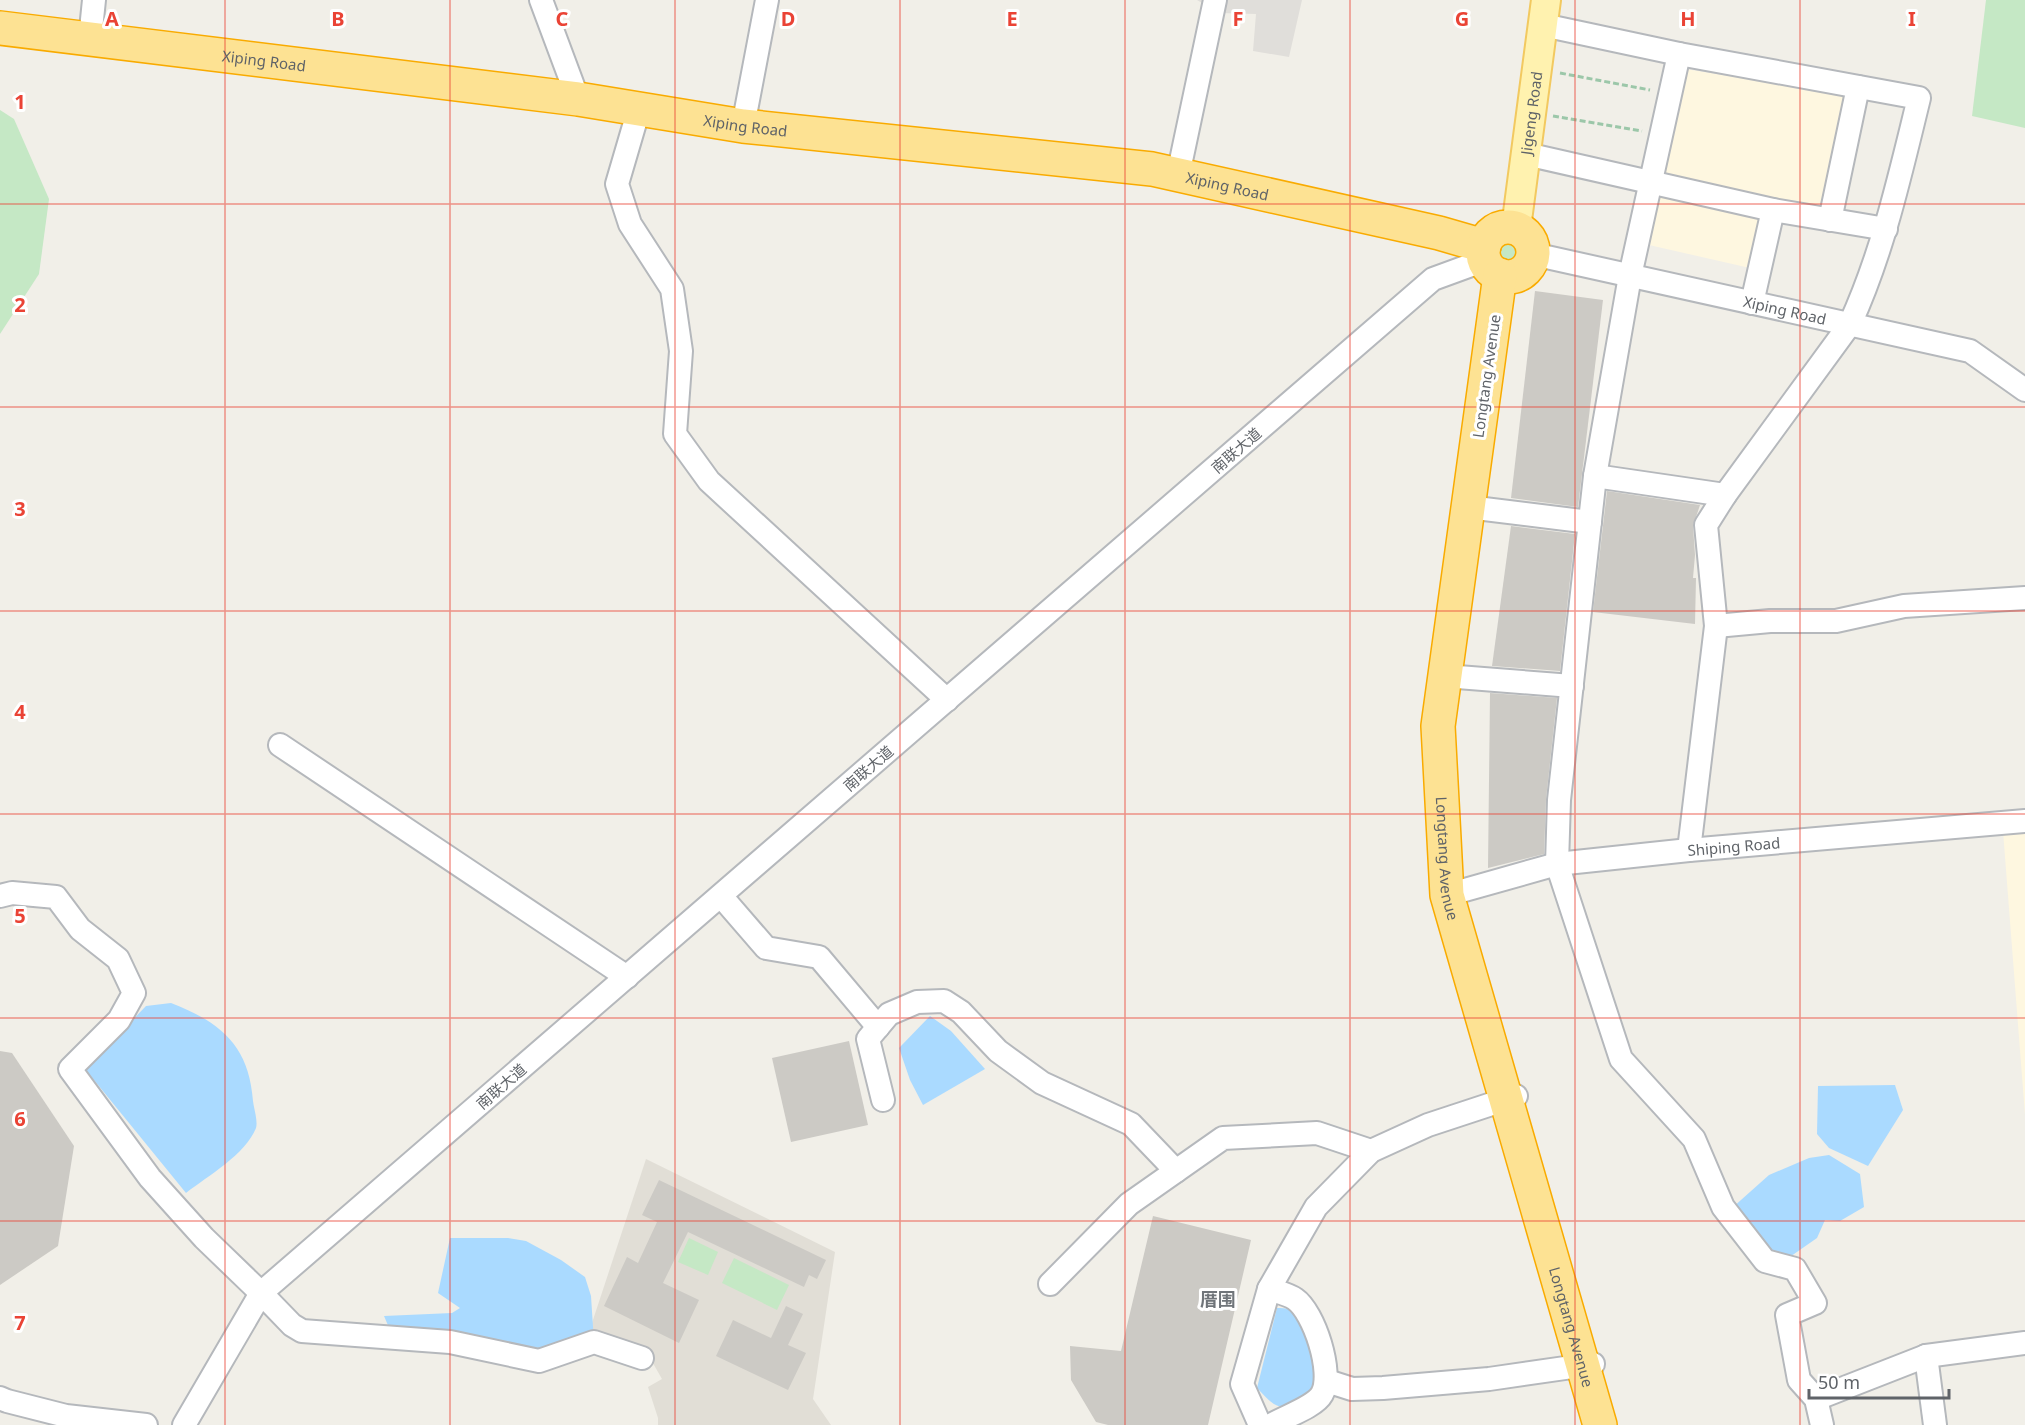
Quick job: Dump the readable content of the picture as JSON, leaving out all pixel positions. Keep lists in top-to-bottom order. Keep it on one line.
{"streets":{"highway":["Xiping Road","Longtang Avenue"],"main road":["Jigeng Road"],"street":["南联大道","Shiping Road"]},"crossings":[["Xiping Road","Jigeng Road"],["Xiping Road","Longtang Avenue"],["Xiping Road","南联大道"],["Jigeng Road","Longtang Avenue"],["Jigeng Road","南联大道"],["Longtang Avenue","南联大道"],["Longtang Avenue","Shiping Road"]],"districts":["厝围"],"scale_bar":"50 m","grid":{"columns":["A","B","C","D","E","F","G","H","I"],"rows":["1","2","3","4","5","6","7"]}}
